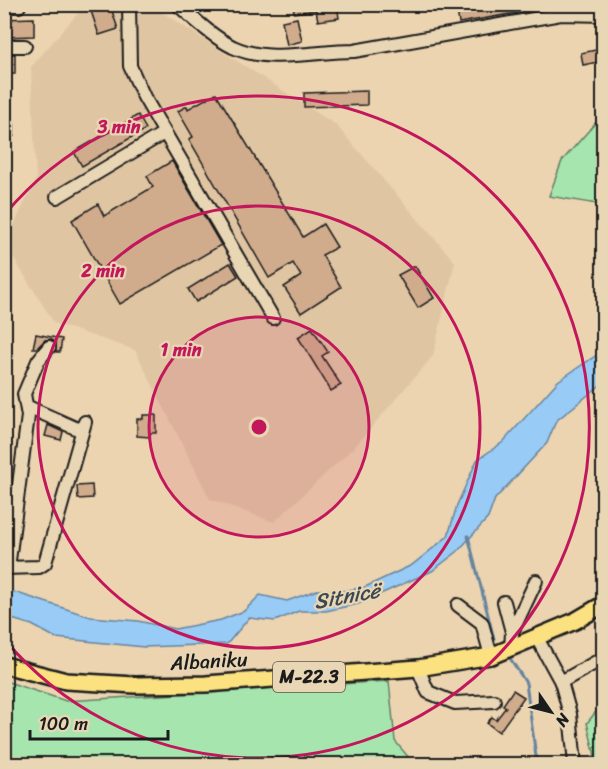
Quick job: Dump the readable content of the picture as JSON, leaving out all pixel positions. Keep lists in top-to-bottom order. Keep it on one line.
{"streets":{"main road":["Albaniku","M-22.3"]},"water":["Sitnicë"],"scale_bar":"100 m","north":"bottom right","rings":["3 min","2 min","1 min"]}
